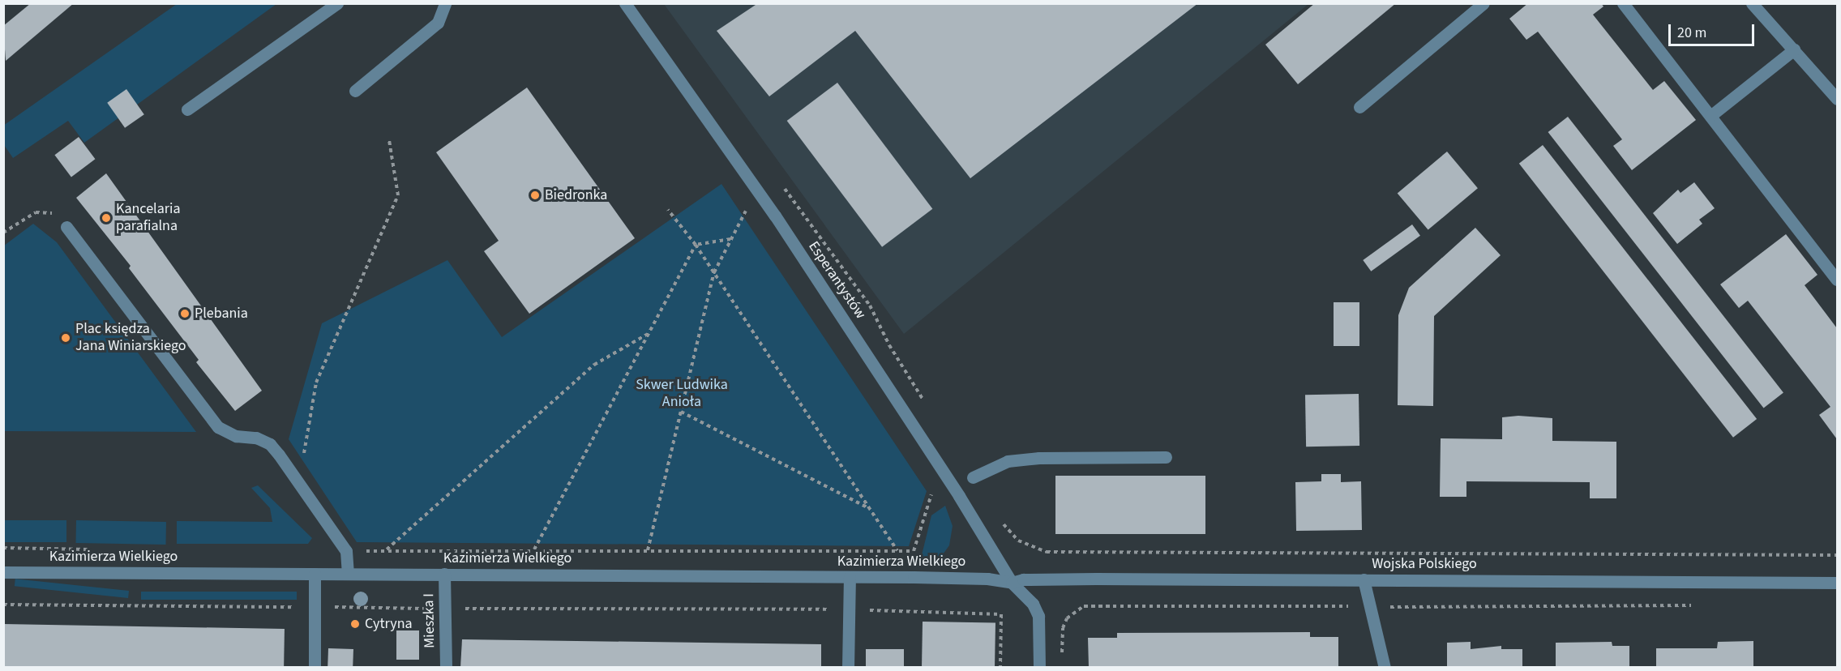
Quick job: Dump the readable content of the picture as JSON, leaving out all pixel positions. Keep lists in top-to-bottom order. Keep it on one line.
{"streets":{"street":["Esperantystów","Kazimierza Wielkiego","Wojska Polskiego","Mieszka I"]},"crossings":[["Esperantystów","Kazimierza Wielkiego"],["Esperantystów","Wojska Polskiego"],["Kazimierza Wielkiego","Wojska Polskiego"],["Kazimierza Wielkiego","Mieszka I"]],"parks":["Skwer Ludwika Anioła"],"places":["Biedronka","Kancelaria parafialna","Plebania","Plac księdza Jana Winiarskiego","Cytryna"],"scale_bar":"20 m"}
